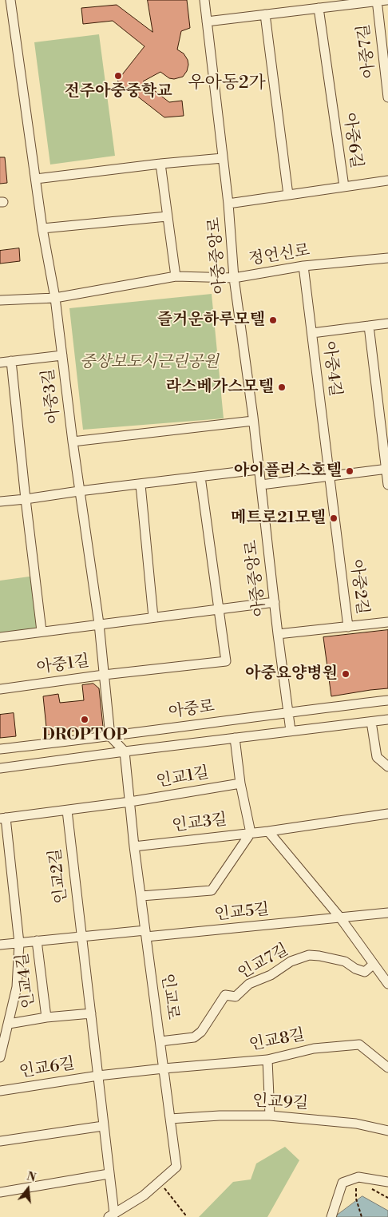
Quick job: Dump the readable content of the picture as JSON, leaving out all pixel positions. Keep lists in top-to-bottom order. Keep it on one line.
{"streets":{"street":["아중7길","아중6길","아중중앙로","정언신로","아중4길","아중3길","아중2길","아중1길","아중로","인교1길","인교3길","인교2길","인교5길","인교7길","인교4길","인교로","인교8길","인교6길","인교9길"]},"crossings":[["아중7길","아중6길"],["아중7길","아중중앙로"],["아중6길","아중중앙로"],["아중중앙로","정언신로"],["아중중앙로","아중2길"],["아중중앙로","아중로"],["정언신로","아중4길"],["정언신로","아중3길"],["아중4길","아중2길"],["아중3길","아중1길"],["아중로","인교로"],["인교1길","인교로"],["인교3길","인교로"],["인교2길","인교4길"],["인교5길","인교4길"],["인교5길","인교로"],["인교7길","인교로"],["인교4길","인교로"],["인교4길","인교6길"],["인교로","인교8길"],["인교로","인교6길"],["인교로","인교9길"],["인교8길","인교6길"]],"districts":["우아동2가"],"parks":["중상보도시근린공원"],"places":["전주아중중학교","즐거운하루모텔","라스베가스모텔","아이플러스호텔","메트로21모텔","아중요양병원","DROPTOP"],"north":"top"}
